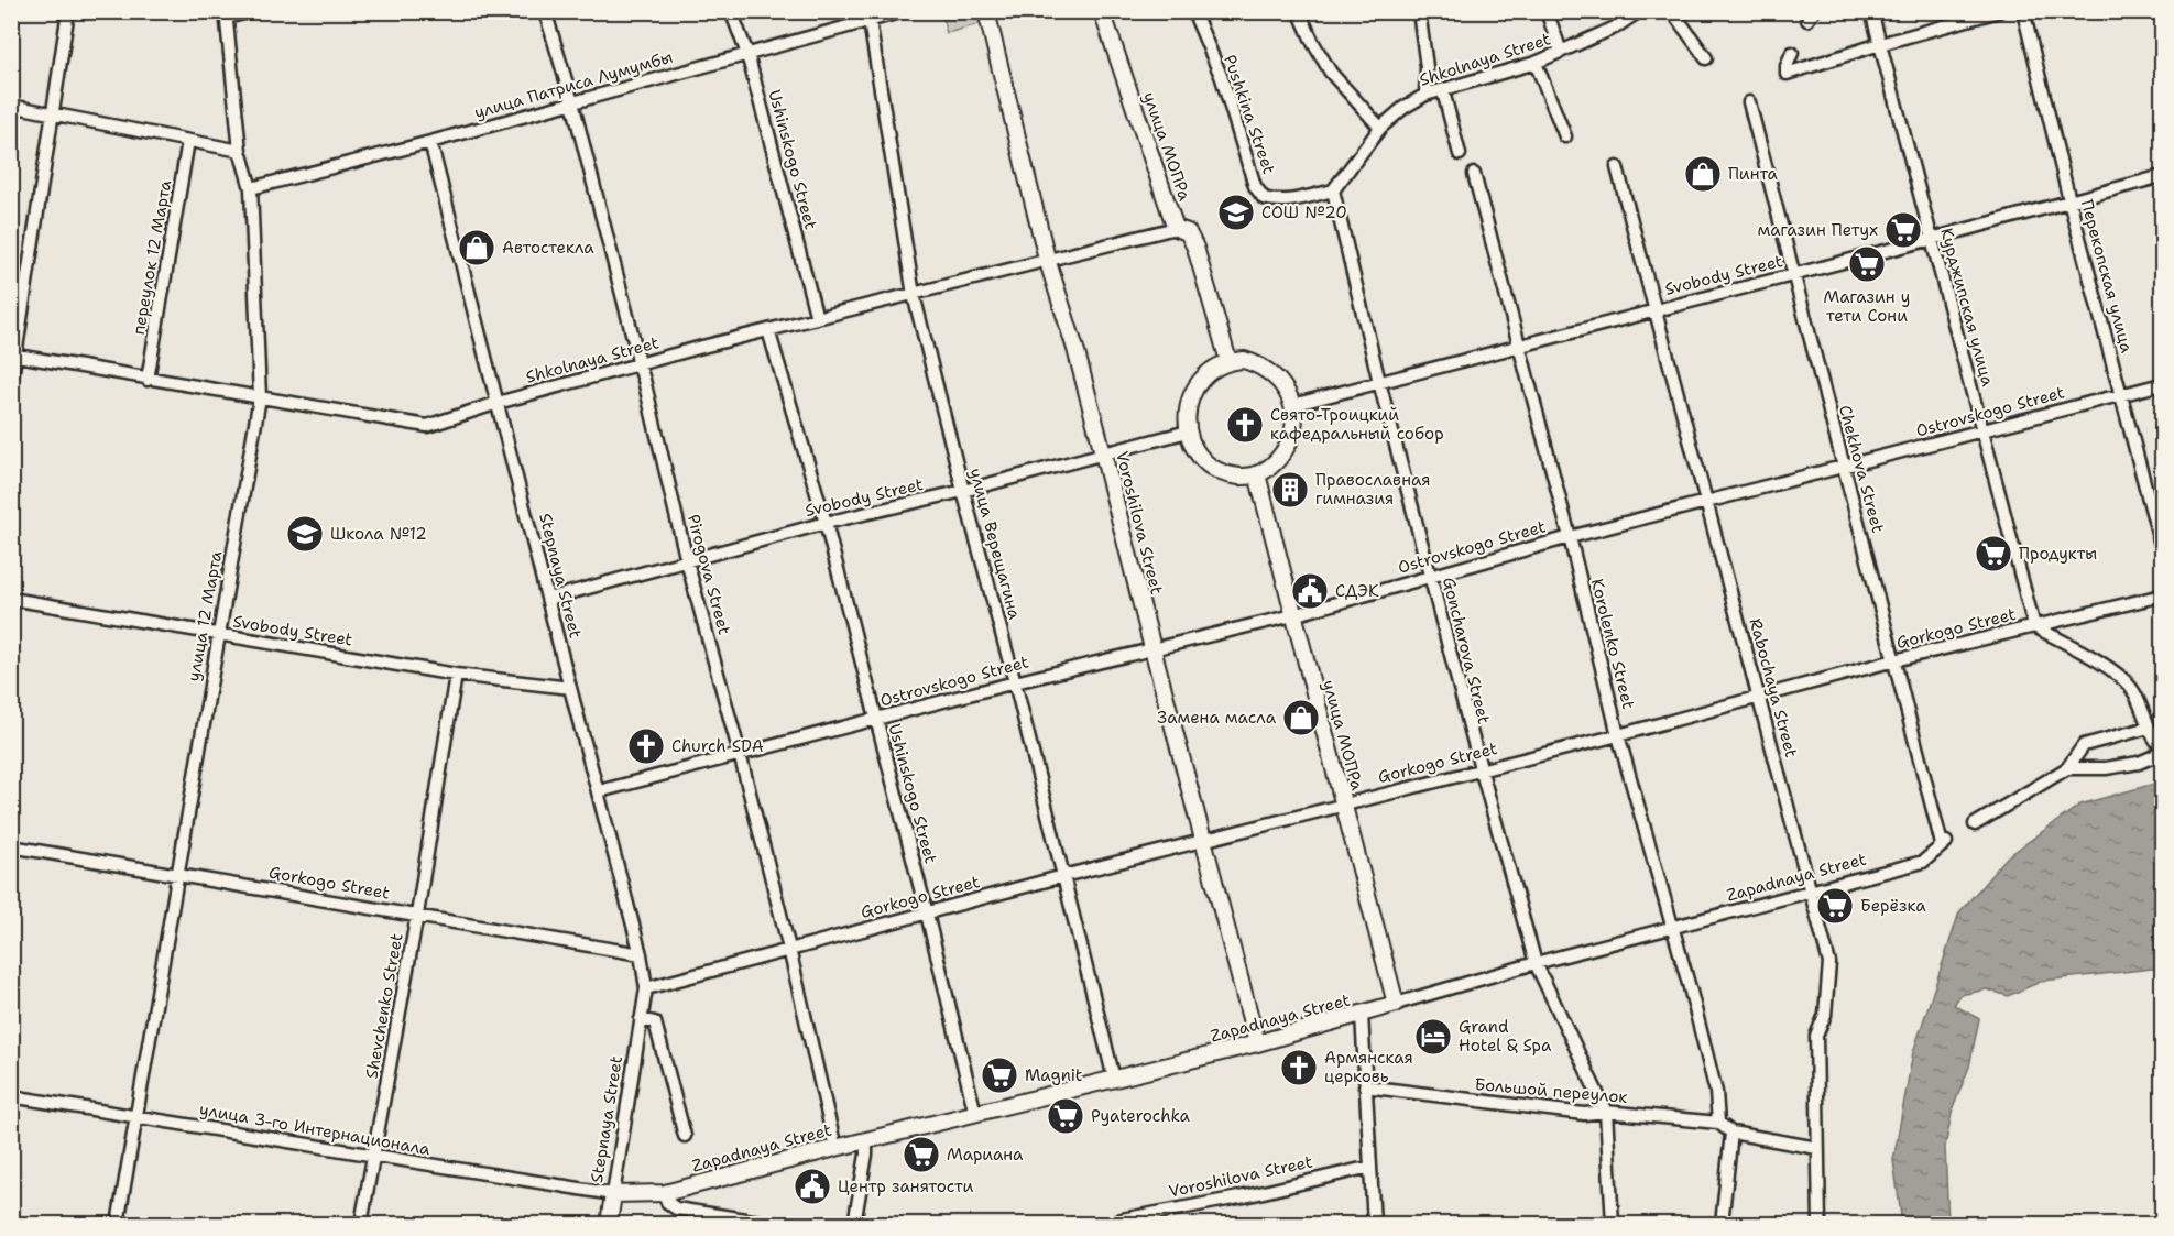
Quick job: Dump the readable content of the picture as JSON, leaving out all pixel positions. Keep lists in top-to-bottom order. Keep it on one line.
{"streets":{"main road":["улица МОПРа","Voroshilova Street","Stepnaya Street","Zapadnaya Street"],"street":["Shkolnaya Street","улица Патриса Лумумбы","Pushkina Street","Ushinskogo Street","переулок 12 Марта","Svobody Street","Перекопская улица","Курджипская улица","Ostrovskogo Street","Chekhova Street","улица Верещагина","Pirogova Street","улица 12 Марта","Gorkogo Street","Korolenko Street","Goncharova Street","Rabochaya Street","Shevchenko Street","Большой переулок","улица 3-го Интернационала"]},"crossings":[["Shkolnaya Street","Pushkina Street"],["Shkolnaya Street","улица МОПРа"],["Shkolnaya Street","Ushinskogo Street"],["Shkolnaya Street","переулок 12 Марта"],["Shkolnaya Street","Voroshilova Street"],["Shkolnaya Street","улица Верещагина"],["Shkolnaya Street","Pirogova Street"],["Shkolnaya Street","Stepnaya Street"],["Shkolnaya Street","улица 12 Марта"],["Shkolnaya Street","Goncharova Street"],["улица Патриса Лумумбы","Ushinskogo Street"],["улица Патриса Лумумбы","улица Верещагина"],["улица Патриса Лумумбы","Pirogova Street"],["улица Патриса Лумумбы","Stepnaya Street"],["улица Патриса Лумумбы","улица 12 Марта"],["Pushkina Street","Goncharova Street"],["улица МОПРа","Svobody Street"],["улица МОПРа","Ostrovskogo Street"],["улица МОПРа","Gorkogo Street"],["улица МОПРа","Zapadnaya Street"],["Ushinskogo Street","Svobody Street"],["Ushinskogo Street","Ostrovskogo Street"],["Ushinskogo Street","Gorkogo Street"],["Ushinskogo Street","Zapadnaya Street"],["Svobody Street","Перекопская улица"],["Svobody Street","Курджипская улица"],["Svobody Street","Chekhova Street"],["Svobody Street","Voroshilova Street"],["Svobody Street","улица Верещагина"],["Svobody Street","Pirogova Street"],["Svobody Street","Stepnaya Street"],["Svobody Street","улица 12 Марта"],["Svobody Street","Korolenko Street"],["Svobody Street","Goncharova Street"],["Svobody Street","Rabochaya Street"],["Svobody Street","Shevchenko Street"],["Перекопская улица","Ostrovskogo Street"],["Курджипская улица","Ostrovskogo Street"],["Курджипская улица","Gorkogo Street"],["Ostrovskogo Street","Chekhova Street"],["Ostrovskogo Street","Voroshilova Street"],["Ostrovskogo Street","улица Верещагина"],["Ostrovskogo Street","Pirogova Street"],["Ostrovskogo Street","Stepnaya Street"],["Ostrovskogo Street","Korolenko Street"],["Ostrovskogo Street","Goncharova Street"],["Ostrovskogo Street","Rabochaya Street"],["Chekhova Street","Gorkogo Street"],["Chekhova Street","Zapadnaya Street"],["Voroshilova Street","Gorkogo Street"],["Voroshilova Street","Zapadnaya Street"],["улица Верещагина","Gorkogo Street"],["улица Верещагина","Zapadnaya Street"],["Pirogova Street","Gorkogo Street"],["Pirogova Street","Zapadnaya Street"],["Stepnaya Street","Gorkogo Street"],["Stepnaya Street","Zapadnaya Street"],["Stepnaya Street","улица 3-го Интернационала"],["улица 12 Марта","Gorkogo Street"],["улица 12 Марта","улица 3-го Интернационала"],["Gorkogo Street","Korolenko Street"],["Gorkogo Street","Goncharova Street"],["Gorkogo Street","Rabochaya Street"],["Gorkogo Street","Shevchenko Street"],["Korolenko Street","Zapadnaya Street"],["Korolenko Street","Большой переулок"],["Goncharova Street","Zapadnaya Street"],["Goncharova Street","Большой переулок"],["Rabochaya Street","Zapadnaya Street"],["Zapadnaya Street","улица 3-го Интернационала"],["Shevchenko Street","улица 3-го Интернационала"]],"places":{"shop":["Пинта","Автостекла","Замена масла"],"school or university":["СОШ №20","Школа №12"],"supermarket":["магазин Петух","Магазин у тети Сони","Продукты","Берёзка","Magnit","Pyaterochka","Мариана"],"church":["Свято-Троицкий кафедральный собор","Church SDA","Армянская церковь"],"building":["Православная гимназия"],"public building":["СДЭК","Центр занятости"],"hotel":["Grand Hotel & Spa"]}}
